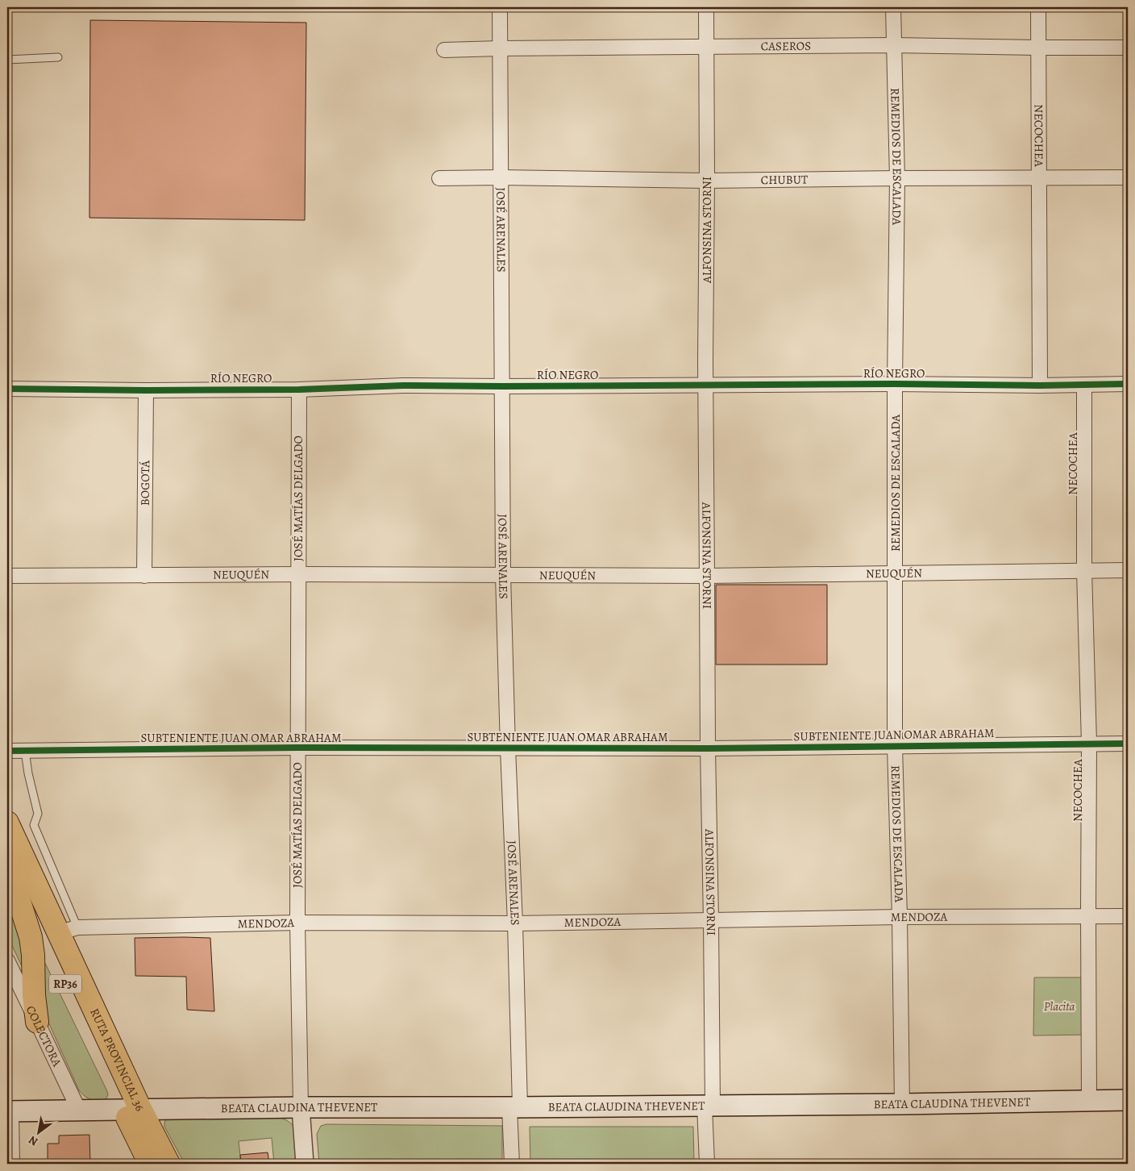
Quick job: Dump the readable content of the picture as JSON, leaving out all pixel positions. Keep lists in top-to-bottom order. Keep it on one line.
{"streets":{"main road":["RP36","RUTA PROVINCIAL 36","BEATA CLAUDINA THEVENET"],"street":["CASEROS","NECOCHEA","REMEDIOS DE ESCALADA","CHUBUT","ALFONSINA STORNI","JOSÉ ARENALES","RÍO NEGRO","BOGOTÁ","JOSÉ MATÍAS DELGADO","NEUQUÉN","SUBTENIENTE JUAN OMAR ABRAHAM","MENDOZA","COLECTORA"]},"crossings":[["CASEROS","NECOCHEA"],["CASEROS","REMEDIOS DE ESCALADA"],["CASEROS","ALFONSINA STORNI"],["CASEROS","JOSÉ ARENALES"],["NECOCHEA","CHUBUT"],["NECOCHEA","RÍO NEGRO"],["NECOCHEA","NEUQUÉN"],["NECOCHEA","SUBTENIENTE JUAN OMAR ABRAHAM"],["NECOCHEA","MENDOZA"],["NECOCHEA","BEATA CLAUDINA THEVENET"],["REMEDIOS DE ESCALADA","CHUBUT"],["REMEDIOS DE ESCALADA","RÍO NEGRO"],["REMEDIOS DE ESCALADA","NEUQUÉN"],["REMEDIOS DE ESCALADA","SUBTENIENTE JUAN OMAR ABRAHAM"],["REMEDIOS DE ESCALADA","MENDOZA"],["REMEDIOS DE ESCALADA","BEATA CLAUDINA THEVENET"],["CHUBUT","ALFONSINA STORNI"],["CHUBUT","JOSÉ ARENALES"],["ALFONSINA STORNI","RÍO NEGRO"],["ALFONSINA STORNI","NEUQUÉN"],["ALFONSINA STORNI","SUBTENIENTE JUAN OMAR ABRAHAM"],["ALFONSINA STORNI","MENDOZA"],["ALFONSINA STORNI","BEATA CLAUDINA THEVENET"],["JOSÉ ARENALES","RÍO NEGRO"],["JOSÉ ARENALES","NEUQUÉN"],["JOSÉ ARENALES","SUBTENIENTE JUAN OMAR ABRAHAM"],["JOSÉ ARENALES","MENDOZA"],["JOSÉ ARENALES","BEATA CLAUDINA THEVENET"],["RÍO NEGRO","BOGOTÁ"],["RÍO NEGRO","JOSÉ MATÍAS DELGADO"],["BOGOTÁ","NEUQUÉN"],["JOSÉ MATÍAS DELGADO","NEUQUÉN"],["JOSÉ MATÍAS DELGADO","SUBTENIENTE JUAN OMAR ABRAHAM"],["JOSÉ MATÍAS DELGADO","MENDOZA"],["JOSÉ MATÍAS DELGADO","BEATA CLAUDINA THEVENET"],["MENDOZA","RUTA PROVINCIAL 36"],["COLECTORA","BEATA CLAUDINA THEVENET"],["RUTA PROVINCIAL 36","BEATA CLAUDINA THEVENET"]],"parks":["Placita"],"north":"bottom left"}
